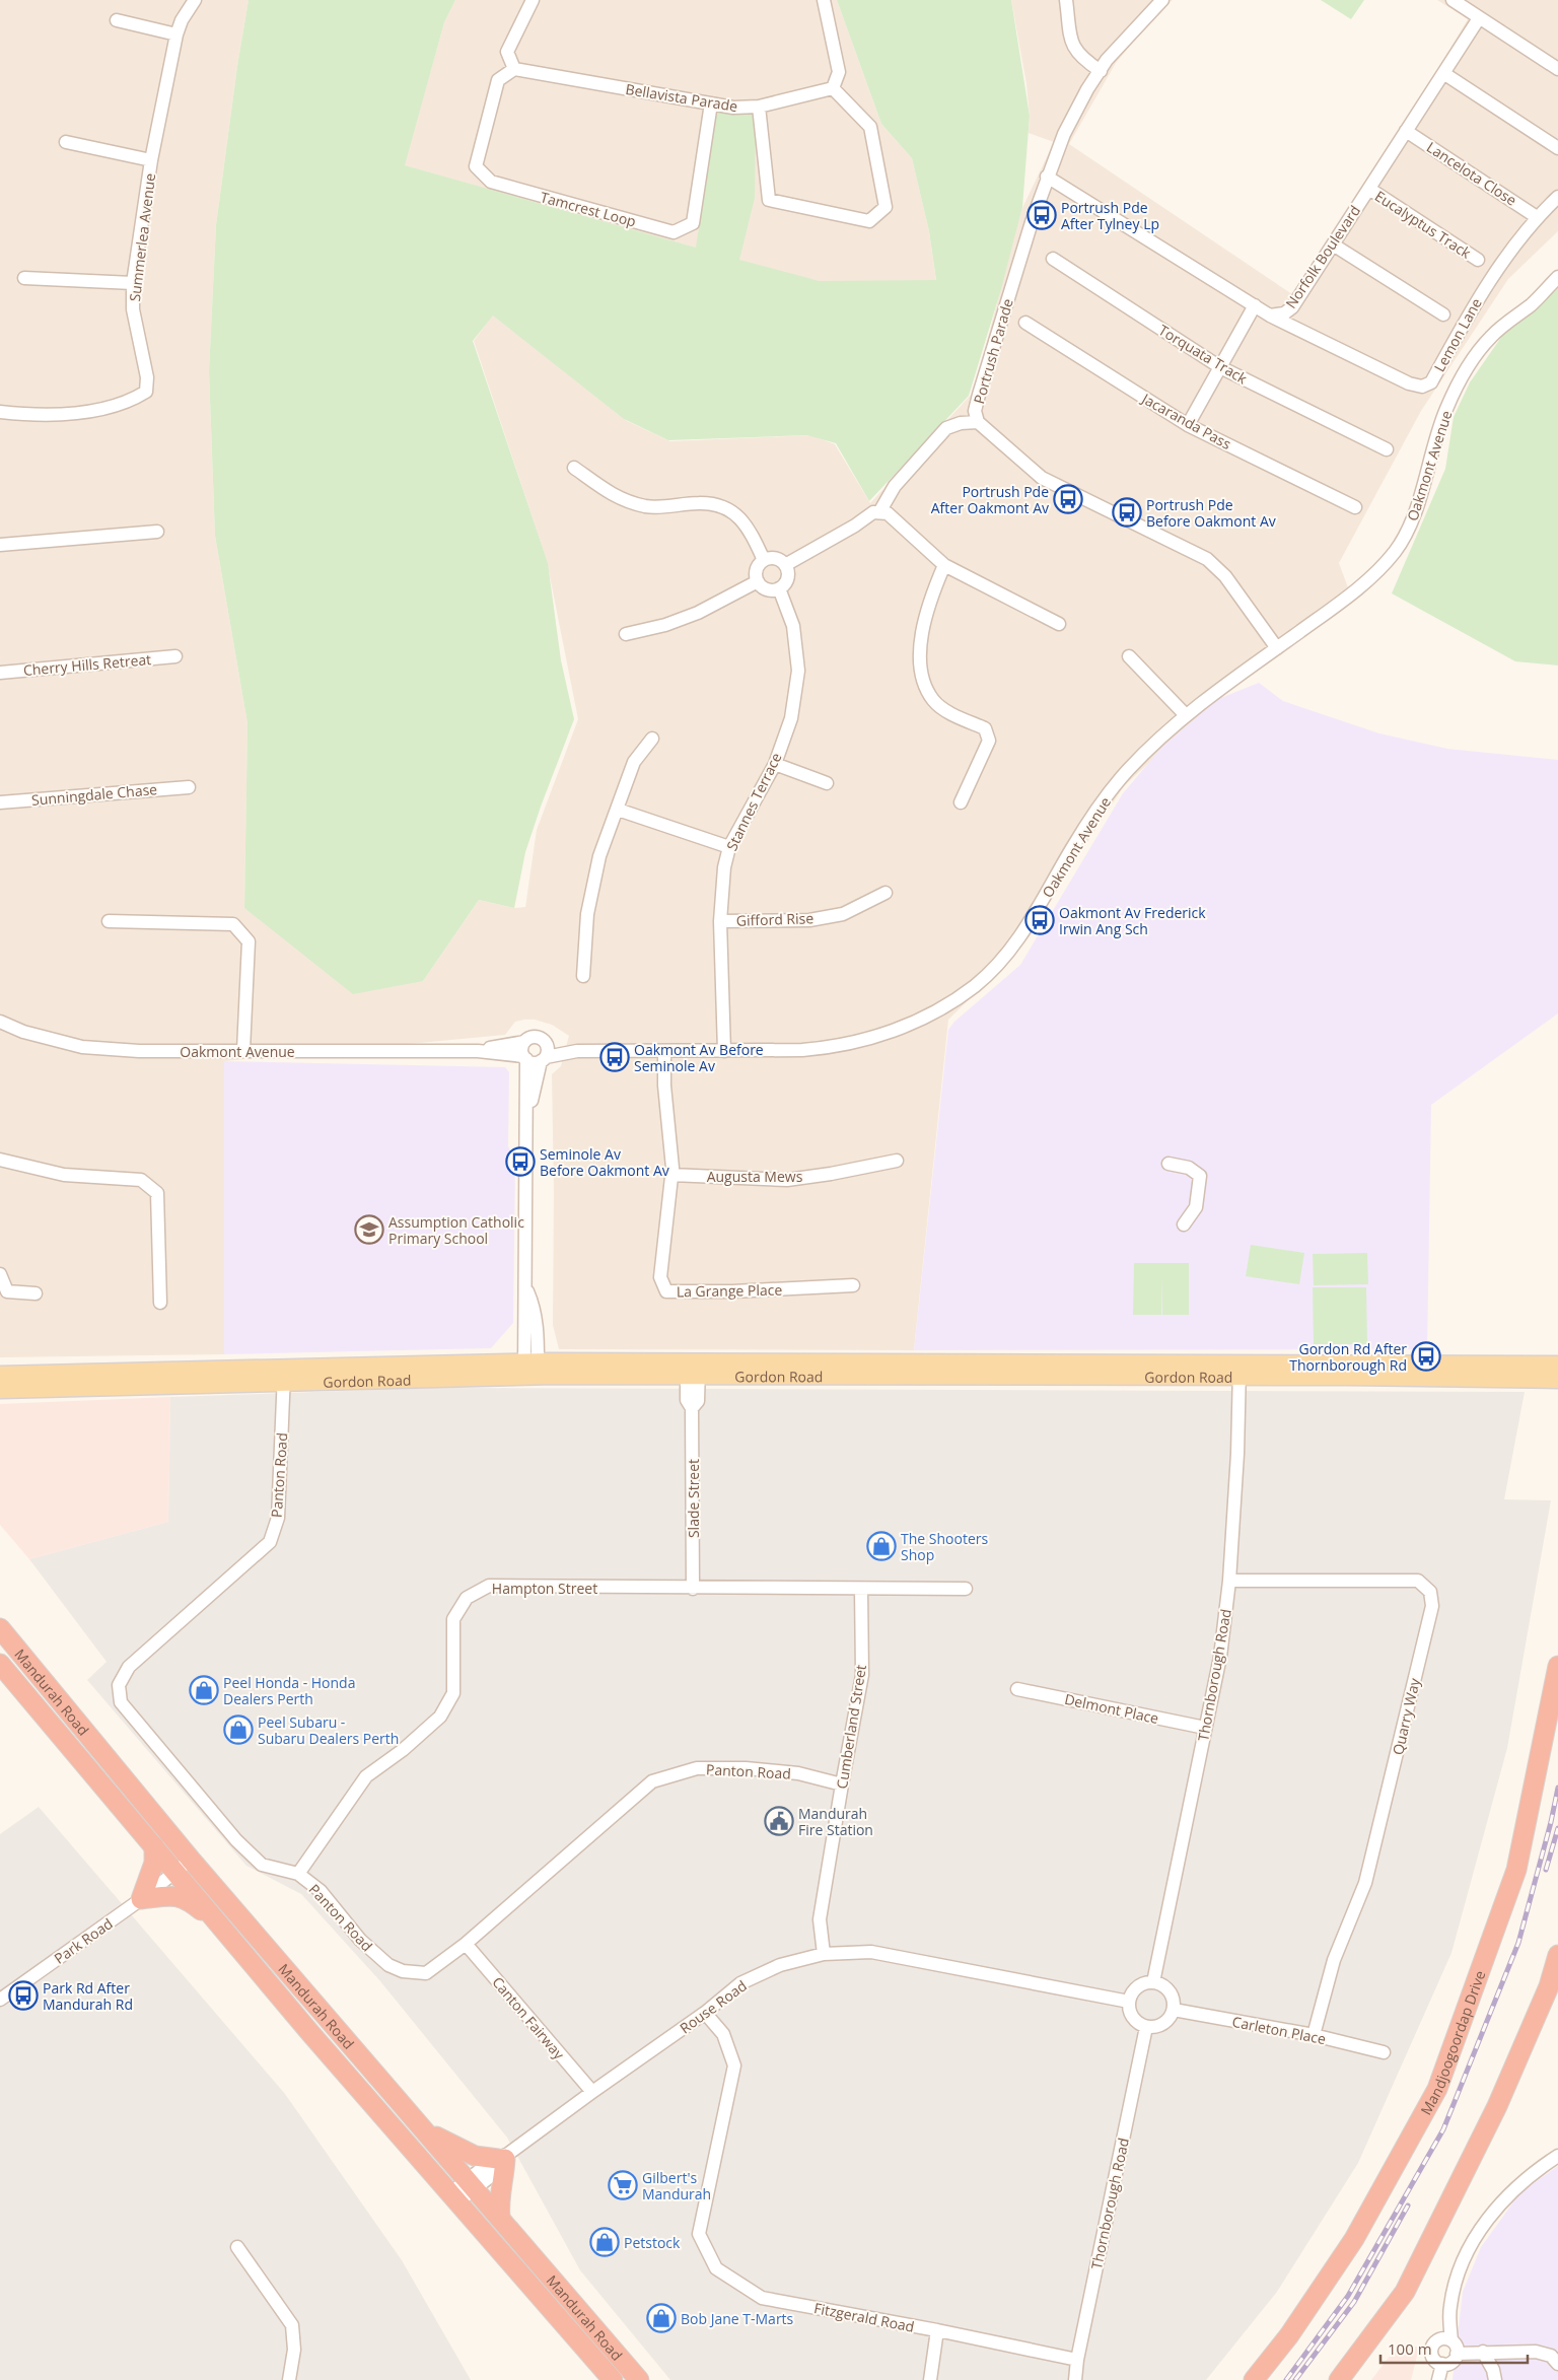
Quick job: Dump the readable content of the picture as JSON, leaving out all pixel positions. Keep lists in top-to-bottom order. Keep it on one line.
{"streets":{"highway":["Mandurah Road","Mandjoogoordap Drive"],"main road":["Gordon Road"],"street":["Bellavista Parade","Lancelota Close","Tamcrest Loop","Eucalyptus Track","Summerlea Avenue","Norfolk Boulevard","Lemon Lane","Portrush Parade","Torquata Track","Jacaranda Pass","Oakmont Avenue","Cherry Hills Retreat","Sunningdale Chase","Stannes Terrace","Gifford Rise","Augusta Mews","La Grange Place","Panton Road","Slade Street","Hampton Street","Thornborough Road","Delmont Place","Quarry Way","Cumberland Street","Park Road","Rouse Road","Canton Fairway","Carleton Place","Fitzgerald Road"]},"crossings":[["Bellavista Parade","Tamcrest Loop"],["Lancelota Close","Norfolk Boulevard"],["Lancelota Close","Lemon Lane"],["Eucalyptus Track","Norfolk Boulevard"],["Norfolk Boulevard","Lemon Lane"],["Norfolk Boulevard","Portrush Parade"],["Portrush Parade","Oakmont Avenue"],["Oakmont Avenue","Stannes Terrace"],["Oakmont Avenue","La Grange Place"],["Stannes Terrace","Gifford Rise"],["Augusta Mews","La Grange Place"],["Gordon Road","Panton Road"],["Gordon Road","Slade Street"],["Gordon Road","Thornborough Road"],["Panton Road","Hampton Street"],["Panton Road","Cumberland Street"],["Panton Road","Canton Fairway"],["Slade Street","Hampton Street"],["Hampton Street","Cumberland Street"],["Thornborough Road","Delmont Place"],["Thornborough Road","Quarry Way"],["Thornborough Road","Rouse Road"],["Thornborough Road","Carleton Place"],["Thornborough Road","Fitzgerald Road"],["Mandurah Road","Park Road"],["Mandurah Road","Rouse Road"],["Quarry Way","Carleton Place"],["Cumberland Street","Rouse Road"],["Rouse Road","Canton Fairway"],["Rouse Road","Carleton Place"],["Rouse Road","Fitzgerald Road"]],"places":{"bus stop":["Portrush Pde After Tylney Lp","Portrush Pde After Oakmont Av","Portrush Pde Before Oakmont Av","Oakmont Av Frederick Irwin Ang Sch","Oakmont Av Before Seminole Av","Seminole Av Before Oakmont Av","Gordon Rd After Thornborough Rd","Park Rd After Mandurah Rd"],"school or university":["Assumption Catholic Primary School"],"shop":["The Shooters Shop","Peel Honda - Honda Dealers Perth","Peel Subaru - Subaru Dealers Perth","Petstock","Bob Jane T-Marts"],"public building":["Mandurah Fire Station"],"supermarket":["Gilbert's Mandurah"]},"scale_bar":"100 m"}
